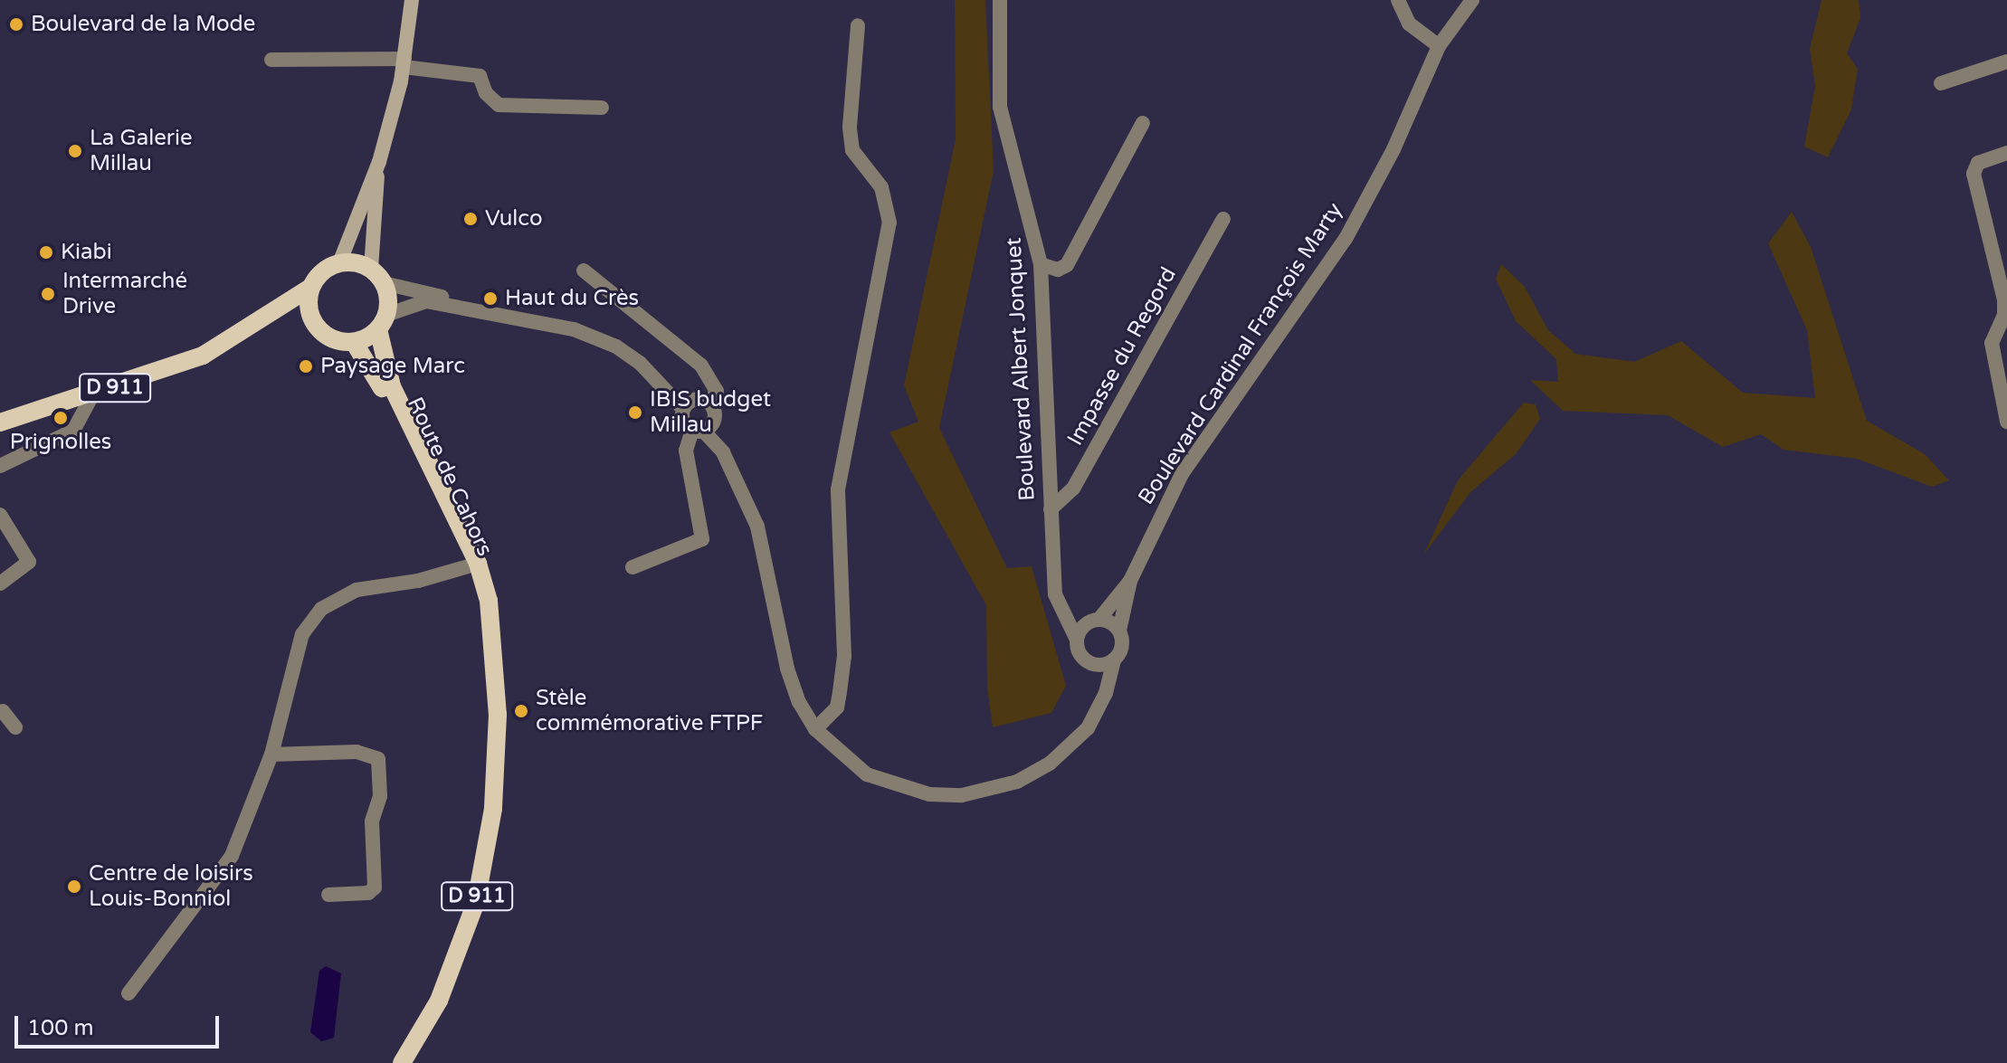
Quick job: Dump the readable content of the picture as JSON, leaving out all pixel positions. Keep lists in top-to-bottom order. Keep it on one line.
{"streets":{"main road":["D 911","Route de Cahors"],"street":["Boulevard Cardinal François Marty","Impasse du Regord","Boulevard Albert Jonquet"]},"crossings":[["Boulevard Cardinal François Marty","Boulevard Albert Jonquet"],["Impasse du Regord","Boulevard Albert Jonquet"],["D 911","Route de Cahors"]],"places":["Boulevard de la Mode","La Galerie Millau","Vulco","Kiabi","Intermarché Drive","Haut du Crès","Paysage Marc","IBIS budget Millau","Prignolles","Stèle commémorative FTPF","Centre de loisirs Louis-Bonniol"],"scale_bar":"100 m"}
